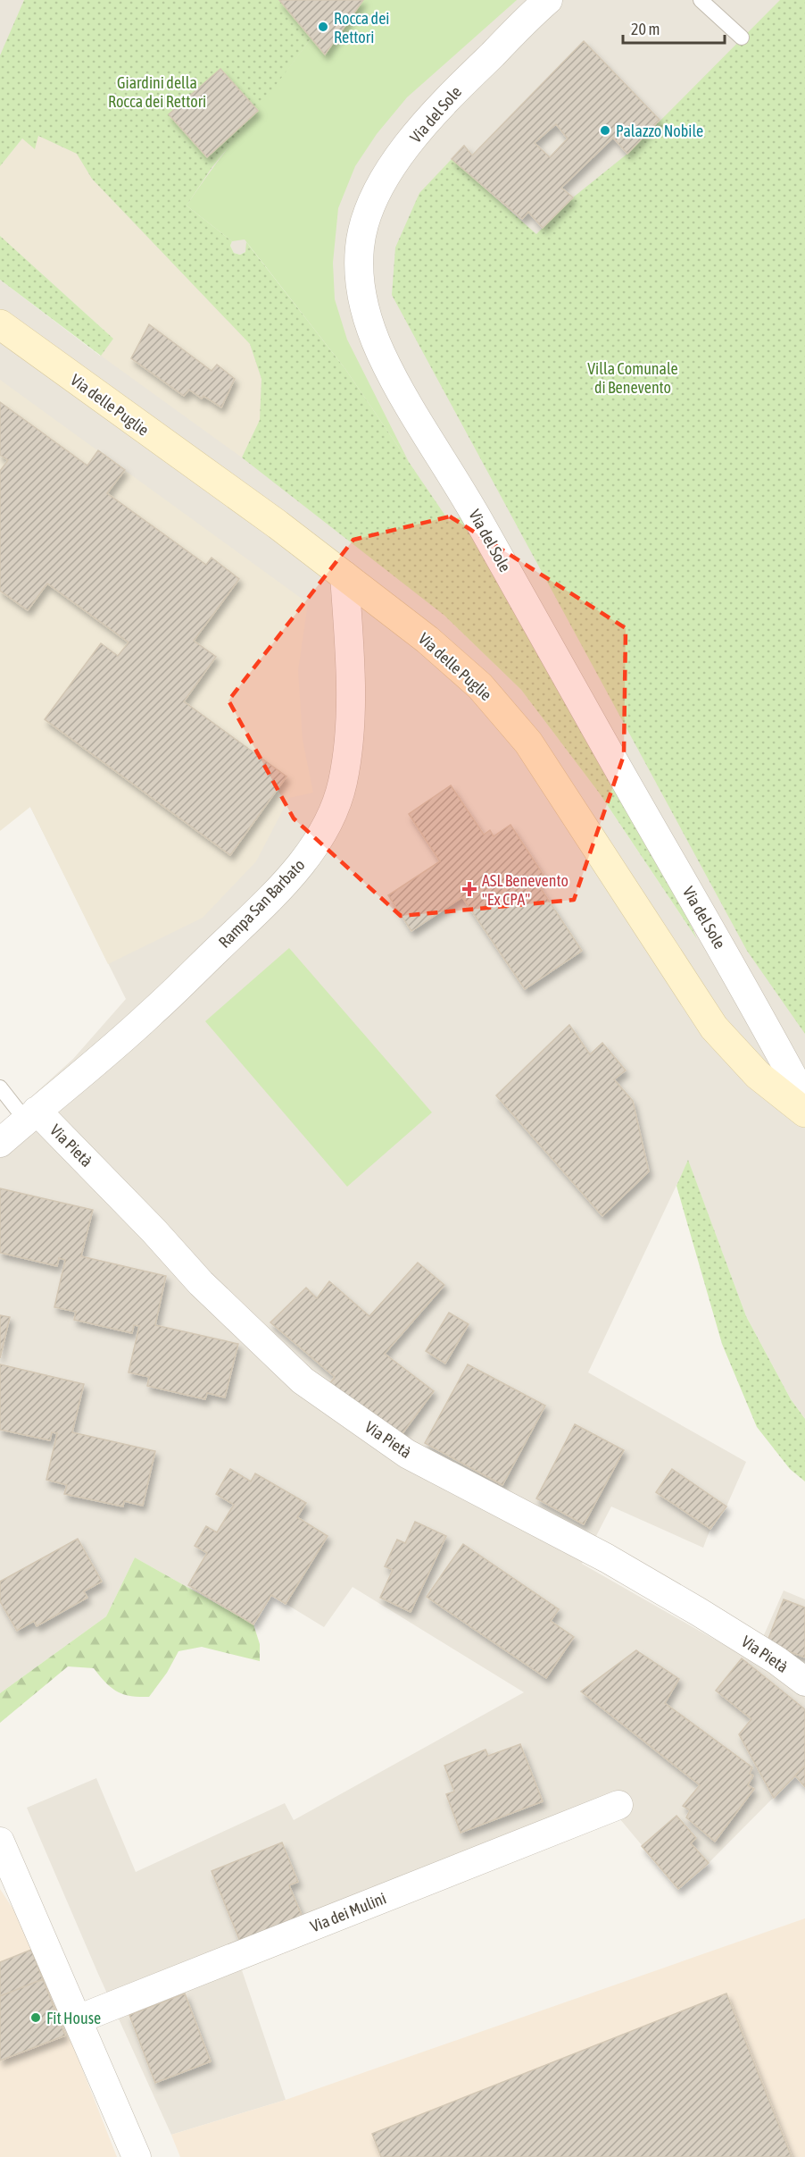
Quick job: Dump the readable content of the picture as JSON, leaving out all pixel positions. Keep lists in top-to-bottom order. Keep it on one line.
{"streets":{"street":["Via del Sole","Via delle Puglie","Rampa San Barbato","Via Pietà","Via dei Mulini"]},"crossings":[["Via delle Puglie","Rampa San Barbato"],["Rampa San Barbato","Via Pietà"]],"parks":["Giardini della Rocca dei Rettori","Villa Comunale di Benevento"],"places":{"other":["Rocca dei Rettori","Palazzo Nobile","Fit House"],"health":["ASL Benevento \"Ex CPA\""]},"scale_bar":"20 m"}
